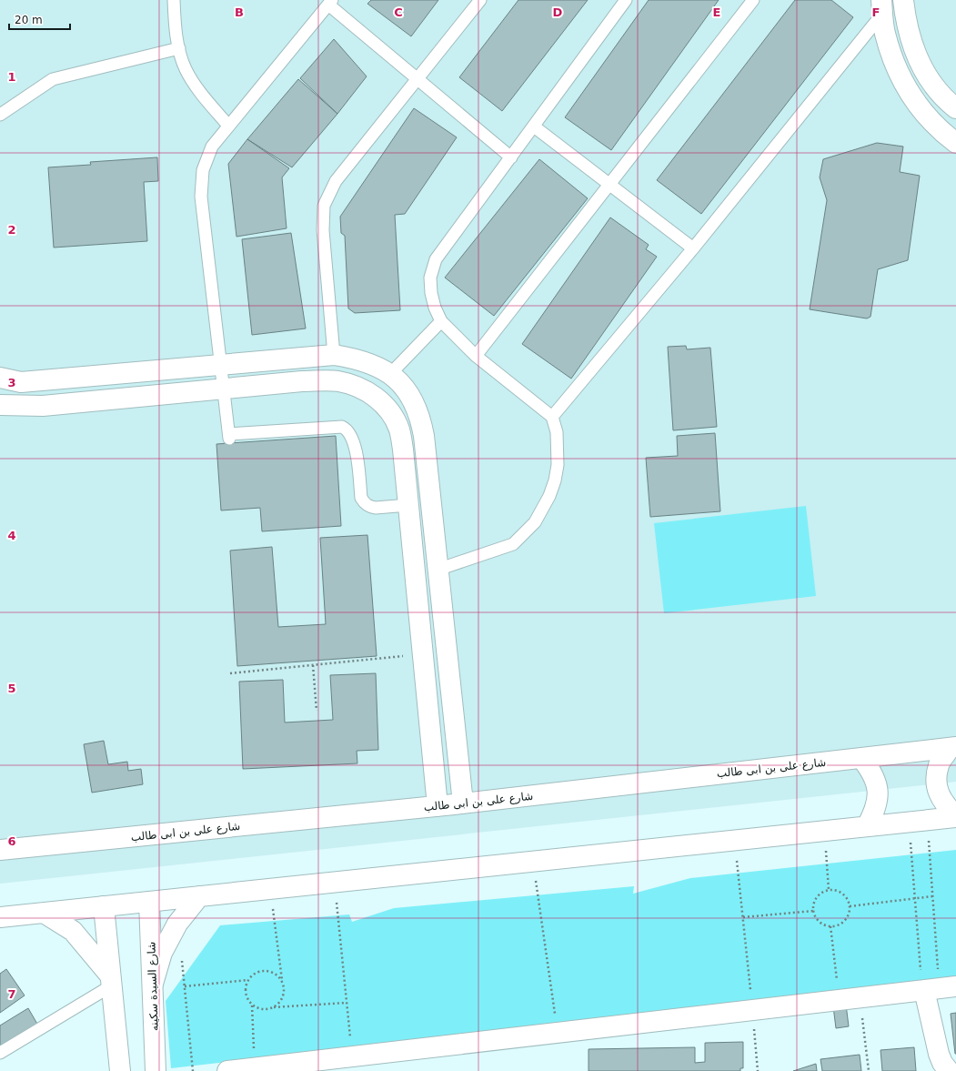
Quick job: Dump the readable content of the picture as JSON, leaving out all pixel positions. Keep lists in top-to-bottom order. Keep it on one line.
{"streets":{"street":["شارع على بن ابى طالب","شارع السيدة سكينه"]},"scale_bar":"20 m","grid":{"columns":["B","C","D","E","F"],"rows":["1","2","3","4","5","6","7"]}}
